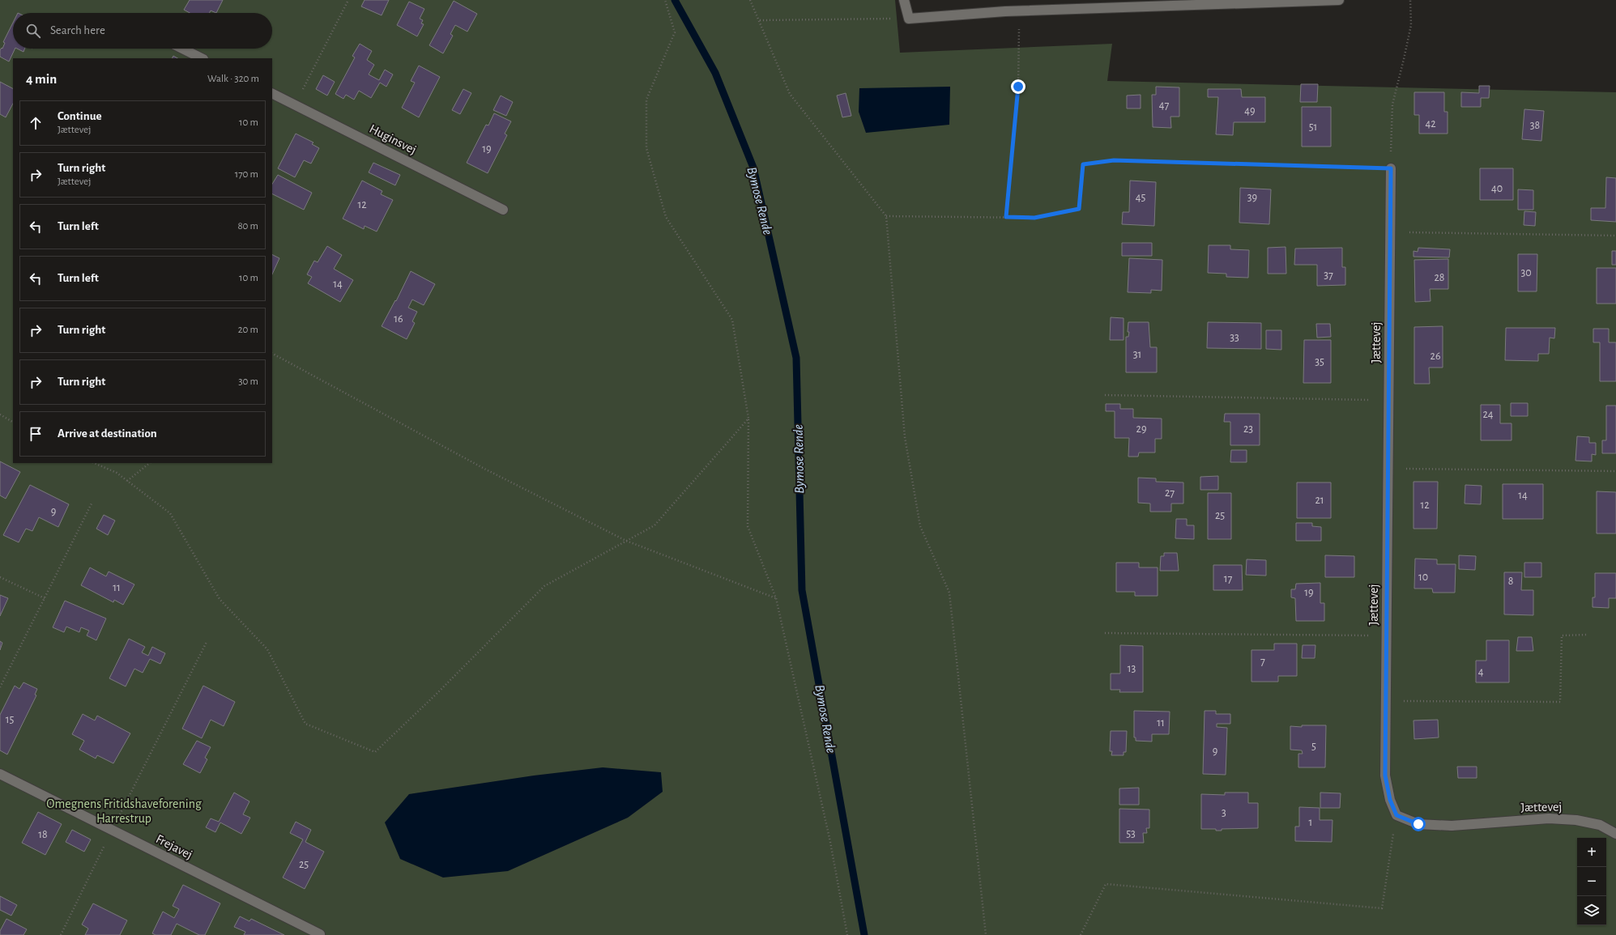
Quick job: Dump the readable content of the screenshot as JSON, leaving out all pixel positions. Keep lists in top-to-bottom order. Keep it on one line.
{"streets":{"street":["Huginsvej","Jættevej","Frejavej"]},"water":["Bymose Rende"],"parks":["Omegnens Fritidshaveforening Harrestrup"],"house_numbers":["47","49","42","38","51","19","40","45","39","12","30","37","28","14","16","33","31","26","35","24","29","23","27","14","21","12","9","25","10","17","8","11","19","7","13","4","15","11","5","9","3","1","53","18","25"],"page":{"search":"Search here","heading":["4 min","Walk · 320 m"],"list":[["Continue","Jættevej","10 m"],["Turn right","Jættevej","170 m"],["Turn left","80 m"],["Turn left","10 m"],["Turn right","20 m"],["Turn right","30 m"],"Arrive at destination"],"map_buttons":["+","−"]}}
